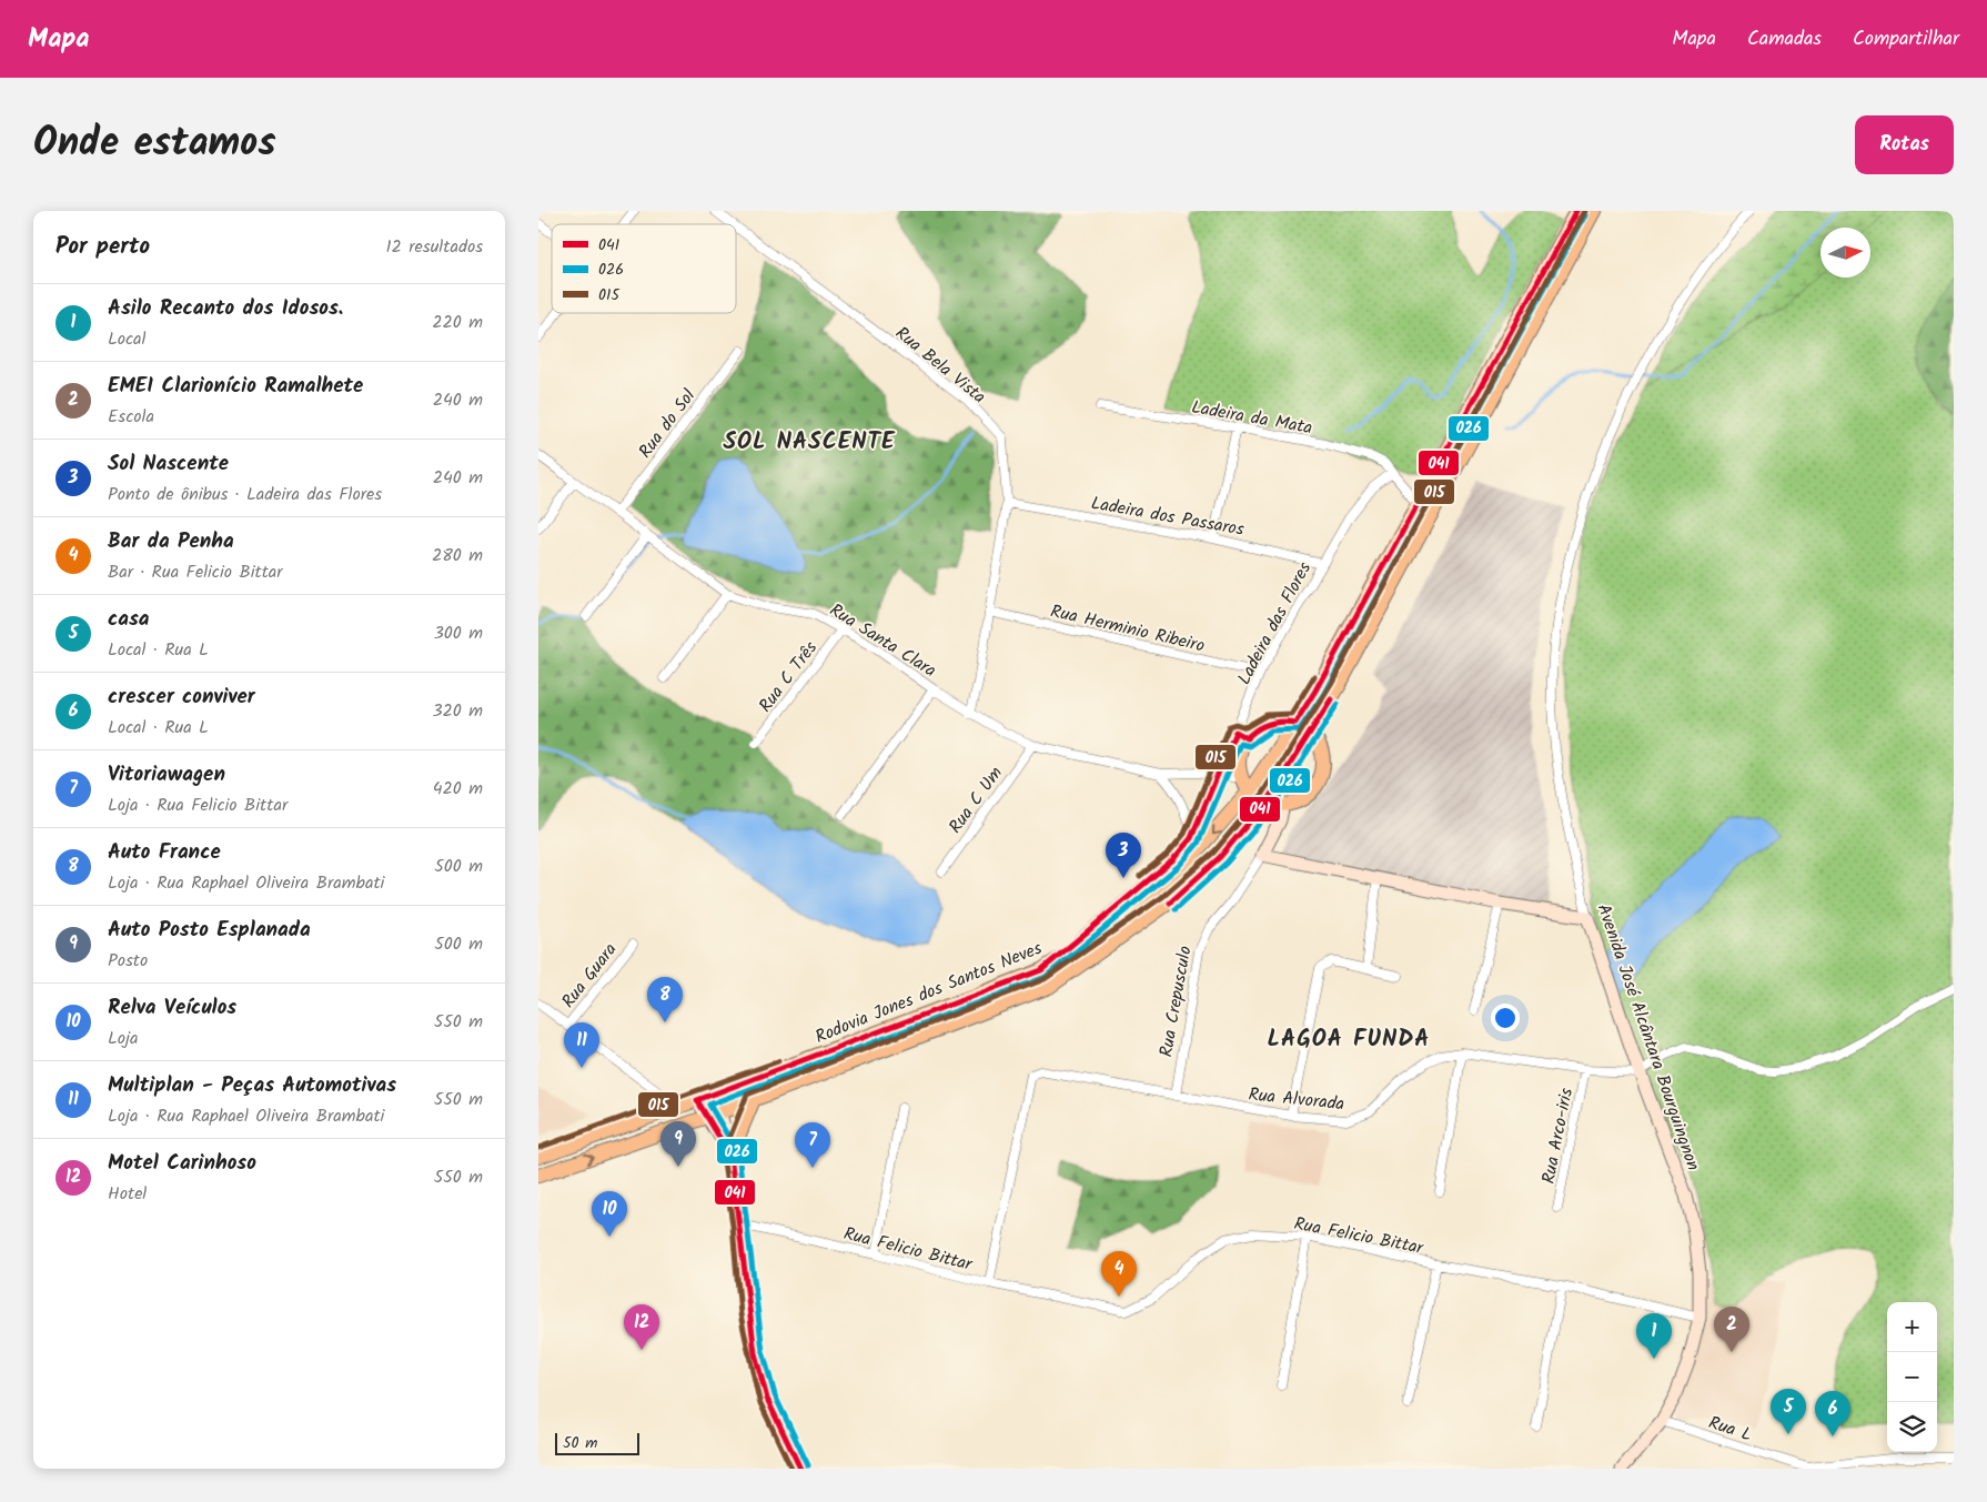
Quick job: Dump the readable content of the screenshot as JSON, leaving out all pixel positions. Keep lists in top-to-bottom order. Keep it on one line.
{"streets":{"main road":["Rodovia Jones dos Santos Neves"],"street":["Rua Bela Vista","Ladeira da Mata","Rua do Sol","Ladeira dos Passaros","Ladeira das Flores","Rua Herminio Ribeiro","Rua Santa Clara","Rua C Três","Rua C Um","Rua Guara","Rua Crepusculo","Avenida José Alcântara Bourguingnon","Rua Alvorada","Rua Arco-iris","Rua Felicio Bittar","Rua L"]},"crossings":[["Rua Bela Vista","Ladeira dos Passaros"],["Rua Bela Vista","Rua Herminio Ribeiro"],["Rua Bela Vista","Rua Santa Clara"],["Ladeira da Mata","Ladeira das Flores"],["Rua do Sol","Rua Santa Clara"],["Ladeira dos Passaros","Ladeira das Flores"],["Ladeira das Flores","Rua Herminio Ribeiro"],["Ladeira das Flores","Rua Santa Clara"],["Ladeira das Flores","Rodovia Jones dos Santos Neves"],["Rua Santa Clara","Rua C Três"],["Rua Santa Clara","Rua C Um"],["Rua Santa Clara","Rodovia Jones dos Santos Neves"],["Rua Crepusculo","Rua Alvorada"],["Avenida José Alcântara Bourguingnon","Rua Alvorada"],["Avenida José Alcântara Bourguingnon","Rua Felicio Bittar"],["Avenida José Alcântara Bourguingnon","Rua L"],["Rua Alvorada","Rua Arco-iris"],["Rua Alvorada","Rua Felicio Bittar"]],"districts":["SOL NASCENTE","LAGOA FUNDA"],"lines":["transit line 041","transit line 015","transit line 026"],"legend":["041","026","015"],"scale_bar":"50 m","north":"right","page":{"header":"Mapa","nav":["Mapa","Camadas","Compartilhar"],"title":"Onde estamos","buttons":"Rotas","heading":["Por perto","12 resultados"],"list":[{"mark":"1","name":"Asilo Recanto dos Idosos.","note":"Local","value":"220 m"},{"mark":"2","name":"EMEI Clarionício Ramalhete","note":"Escola","value":"240 m"},{"mark":"3","name":"Sol Nascente","note":"Ponto de ônibus · Ladeira das Flores","value":"240 m"},{"mark":"4","name":"Bar da Penha","note":"Bar · Rua Felicio Bittar","value":"280 m"},{"mark":"5","name":"casa","note":"Local · Rua L","value":"300 m"},{"mark":"6","name":"crescer conviver","note":"Local · Rua L","value":"320 m"},{"mark":"7","name":"Vitoriawagen","note":"Loja · Rua Felicio Bittar","value":"420 m"},{"mark":"8","name":"Auto France","note":"Loja · Rua Raphael Oliveira Brambati","value":"500 m"},{"mark":"9","name":"Auto Posto Esplanada","note":"Posto","value":"500 m"},{"mark":"10","name":"Relva Veículos","note":"Loja","value":"550 m"},{"mark":"11","name":"Multiplan - Peças Automotivas","note":"Loja · Rua Raphael Oliveira Brambati","value":"550 m"},{"mark":"12","name":"Motel Carinhoso","note":"Hotel","value":"550 m"}],"pins":["3","8","11","9","7","10","4","12","2","1","5","6"],"map_buttons":["+","−"],"scale":"50 m"}}
